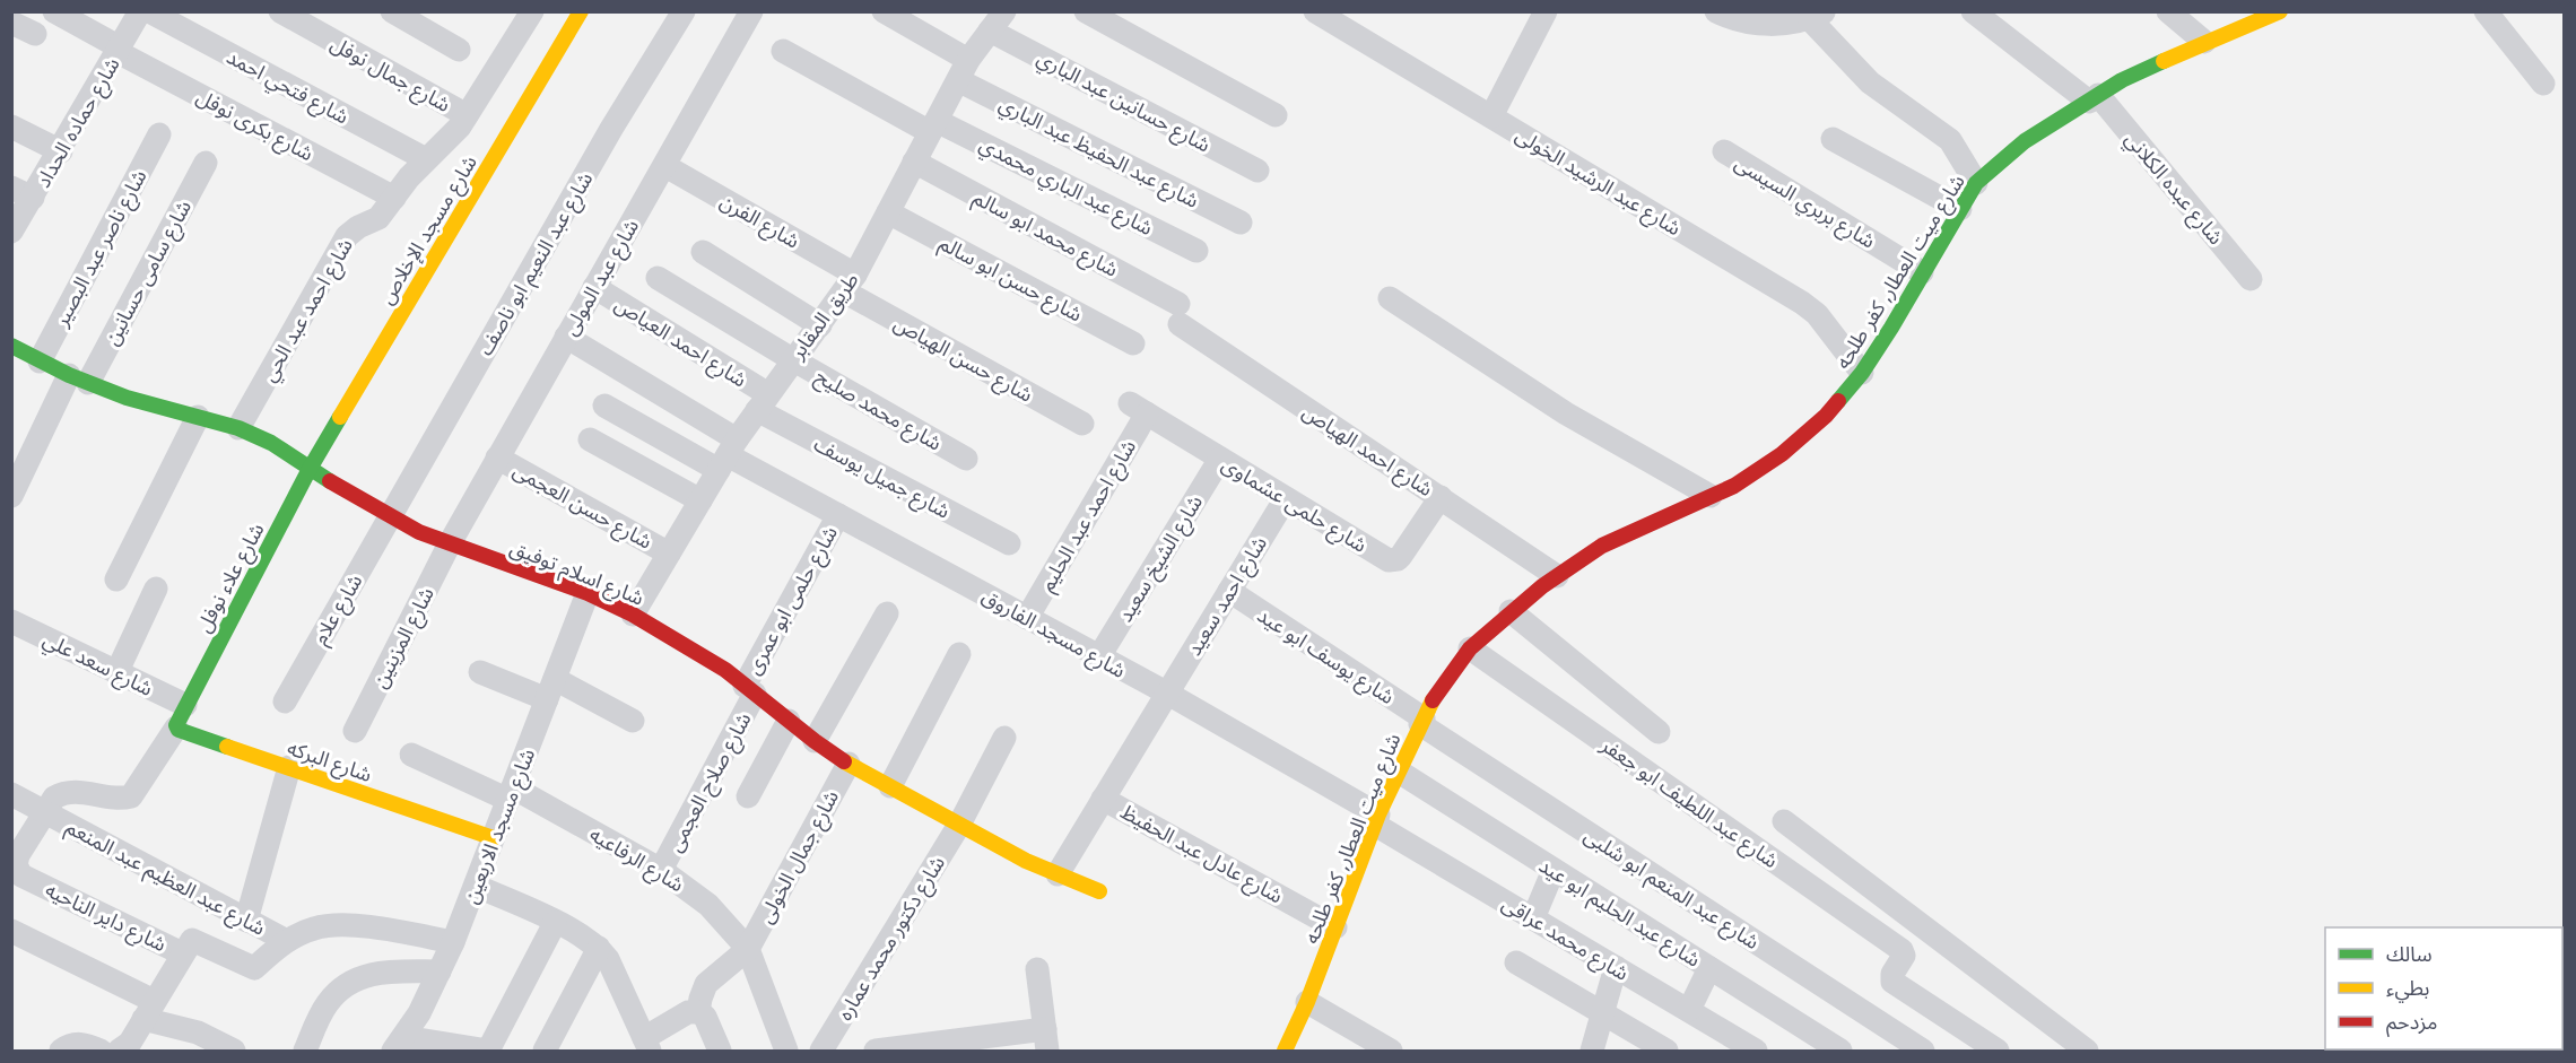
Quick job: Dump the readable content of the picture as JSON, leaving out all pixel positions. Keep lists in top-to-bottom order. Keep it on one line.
{"streets":{"street":["شارع جمال نوفل","شارع فتحي احمد","شارع حسانين عبد الباري","شارع حماده الحداد","شارع بكرى نوفل","شارع عبد الحفيظ عبد الباري","شارع عبد الرشيد الخولى","شارع عبد الباري محمدي","شارع عبده الكلاني","شارع بربري السيسى","شارع الفرن","شارع مسجد الإخلاص","شارع محمد ابو سالم","شارع ناصر عبد البصير","شارع عبد النعيم ابو ناصف","شارع ميت العطار, كفر طلحه","شارع سامى حسانين","شارع عبد المولى","شارع حسن ابو سالم","شارع احمد عبد الحي","طريق المقابر","شارع احمد العياص","شارع حسن الهياص","شارع محمد صليح","شارع احمد الهياص","شارع جميل يوسف","شارع حلمى عشماوى","شارع حسن العجمى","شارع احمد عبد الحليم","شارع الشيخ سعيد","شارع اسلام توفيق","شارع علاء نوفل","شارع احمد سعيد","شارع حلمى ابو عمرى","شارع علام","شارع مسجد الفاروق","شارع المزينين","شارع يوسف ابو عيد","شارع سعد علي","شارع البركه","شارع صلاح العجمى","شارع عبد اللطيف ابو جعفر","شارع مسجد الاربعين","شارع عادل عبد الحفيظ","شارع جمال الخولى","شارع الرفاعيه","شارع عبد العظيم عبد المنعم","شارع عبد المنعم ابو شلبى","شارع عبد الحليم ابو عيد","شارع داير الناحيه","شارع دكتور محمد عماره","شارع محمد عراقى"]},"crossings":[["شارع جمال نوفل","شارع احمد عبد الحي"],["شارع فتحي احمد","شارع احمد عبد الحي"],["شارع حسانين عبد الباري","طريق المقابر"],["شارع حماده الحداد","شارع بكرى نوفل"],["شارع بكرى نوفل","شارع احمد عبد الحي"],["شارع عبد الحفيظ عبد الباري","طريق المقابر"],["شارع عبد الرشيد الخولى","شارع ميت العطار, كفر طلحه"],["شارع عبد الباري محمدي","طريق المقابر"],["شارع عبده الكلاني","شارع ميت العطار, كفر طلحه"],["شارع بربري السيسى","شارع ميت العطار, كفر طلحه"],["شارع الفرن","شارع عبد المولى"],["شارع الفرن","طريق المقابر"],["شارع الفرن","شارع حسن الهياص"],["شارع مسجد الإخلاص","شارع اسلام توفيق"],["شارع مسجد الإخلاص","شارع علاء نوفل"],["شارع محمد ابو سالم","طريق المقابر"],["شارع محمد ابو سالم","شارع احمد الهياص"],["شارع ناصر عبد البصير","شارع اسلام توفيق"],["شارع عبد النعيم ابو ناصف","شارع اسلام توفيق"],["شارع عبد النعيم ابو ناصف","شارع علام"],["شارع ميت العطار, كفر طلحه","شارع احمد الهياص"],["شارع ميت العطار, كفر طلحه","شارع مسجد الفاروق"],["شارع ميت العطار, كفر طلحه","شارع يوسف ابو عيد"],["شارع ميت العطار, كفر طلحه","شارع عبد اللطيف ابو جعفر"],["شارع ميت العطار, كفر طلحه","شارع عادل عبد الحفيظ"],["شارع ميت العطار, كفر طلحه","شارع عبد المنعم ابو شلبى"],["شارع ميت العطار, كفر طلحه","شارع عبد الحليم ابو عيد"],["شارع ميت العطار, كفر طلحه","شارع محمد عراقى"],["شارع سامى حسانين","شارع اسلام توفيق"],["شارع عبد المولى","شارع احمد العياص"],["شارع عبد المولى","شارع حسن العجمى"],["شارع عبد المولى","شارع اسلام توفيق"],["شارع عبد المولى","شارع المزينين"],["شارع حسن ابو سالم","طريق المقابر"],["شارع احمد عبد الحي","شارع اسلام توفيق"],["طريق المقابر","شارع احمد العياص"],["طريق المقابر","شارع حسن الهياص"],["طريق المقابر","شارع محمد صليح"],["طريق المقابر","شارع جميل يوسف"],["طريق المقابر","شارع حسن العجمى"],["طريق المقابر","شارع اسلام توفيق"],["طريق المقابر","شارع مسجد الفاروق"],["شارع احمد العياص","شارع جميل يوسف"],["شارع احمد الهياص","شارع حلمى عشماوى"],["شارع حلمى عشماوى","شارع احمد عبد الحليم"],["شارع حلمى عشماوى","شارع الشيخ سعيد"],["شارع حلمى عشماوى","شارع احمد سعيد"],["شارع احمد عبد الحليم","شارع مسجد الفاروق"],["شارع الشيخ سعيد","شارع مسجد الفاروق"],["شارع اسلام توفيق","شارع علاء نوفل"],["شارع اسلام توفيق","شارع احمد سعيد"],["شارع اسلام توفيق","شارع حلمى ابو عمرى"],["شارع اسلام توفيق","شارع علام"],["شارع اسلام توفيق","شارع المزينين"],["شارع اسلام توفيق","شارع صلاح العجمى"],["شارع اسلام توفيق","شارع مسجد الاربعين"],["شارع اسلام توفيق","شارع جمال الخولى"],["شارع اسلام توفيق","شارع دكتور محمد عماره"],["شارع علاء نوفل","شارع سعد علي"],["شارع احمد سعيد","شارع مسجد الفاروق"],["شارع احمد سعيد","شارع يوسف ابو عيد"],["شارع احمد سعيد","شارع عادل عبد الحفيظ"],["شارع حلمى ابو عمرى","شارع مسجد الفاروق"],["شارع حلمى ابو عمرى","شارع صلاح العجمى"],["شارع مسجد الفاروق","شارع محمد عراقى"],["شارع يوسف ابو عيد","شارع عبد المنعم ابو شلبى"],["شارع البركه","شارع مسجد الاربعين"],["شارع صلاح العجمى","شارع الرفاعيه"],["شارع مسجد الاربعين","شارع الرفاعيه"],["شارع جمال الخولى","شارع الرفاعيه"],["شارع عبد العظيم عبد المنعم","شارع داير الناحيه"]],"legend":["سالك","بطيء","مزدحم"]}
